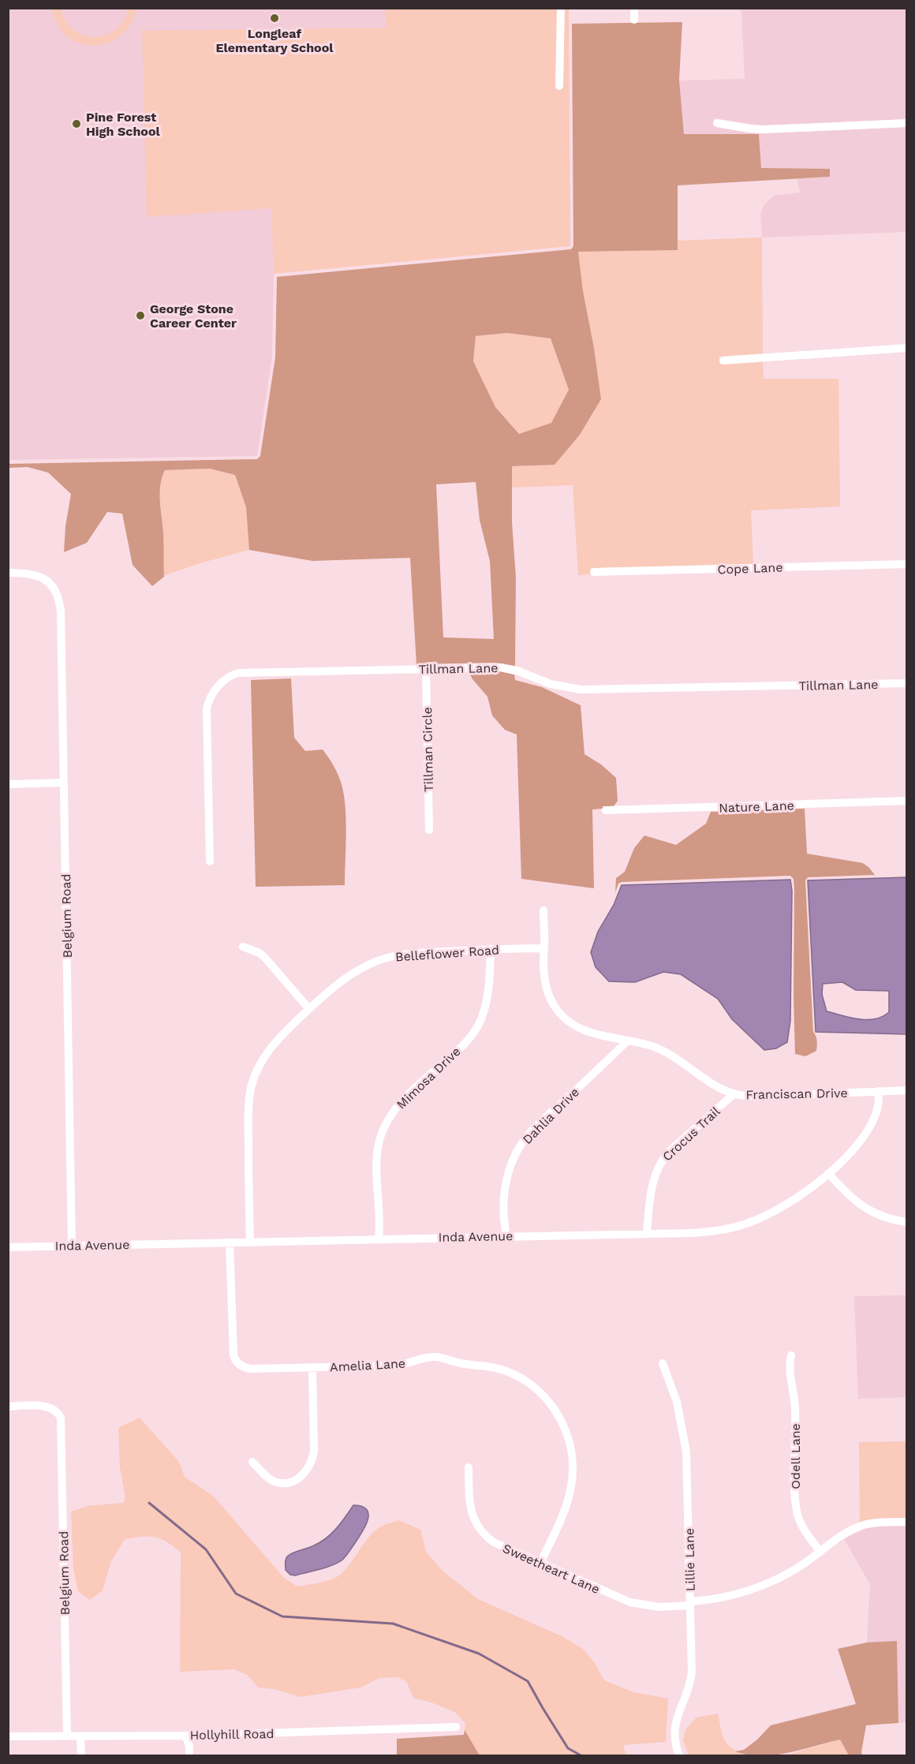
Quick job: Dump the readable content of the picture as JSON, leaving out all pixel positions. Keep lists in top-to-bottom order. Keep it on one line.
{"streets":{"street":["Cope Lane","Tillman Lane","Tillman Circle","Nature Lane","Belgium Road","Belleflower Road","Mimosa Drive","Franciscan Drive","Dahlia Drive","Crocus Trail","Inda Avenue","Amelia Lane","Odell Lane","Lillie Lane","Sweetheart Lane","Hollyhill Road"]},"crossings":[["Tillman Lane","Tillman Circle"],["Belgium Road","Inda Avenue"],["Belgium Road","Hollyhill Road"],["Belleflower Road","Mimosa Drive"],["Belleflower Road","Franciscan Drive"],["Belleflower Road","Inda Avenue"],["Mimosa Drive","Inda Avenue"],["Franciscan Drive","Dahlia Drive"],["Franciscan Drive","Crocus Trail"],["Franciscan Drive","Inda Avenue"],["Dahlia Drive","Inda Avenue"],["Crocus Trail","Inda Avenue"],["Inda Avenue","Amelia Lane"],["Amelia Lane","Sweetheart Lane"],["Odell Lane","Sweetheart Lane"],["Lillie Lane","Sweetheart Lane"]],"places":["Longleaf Elementary School","Pine Forest High School","George Stone Career Center"]}
